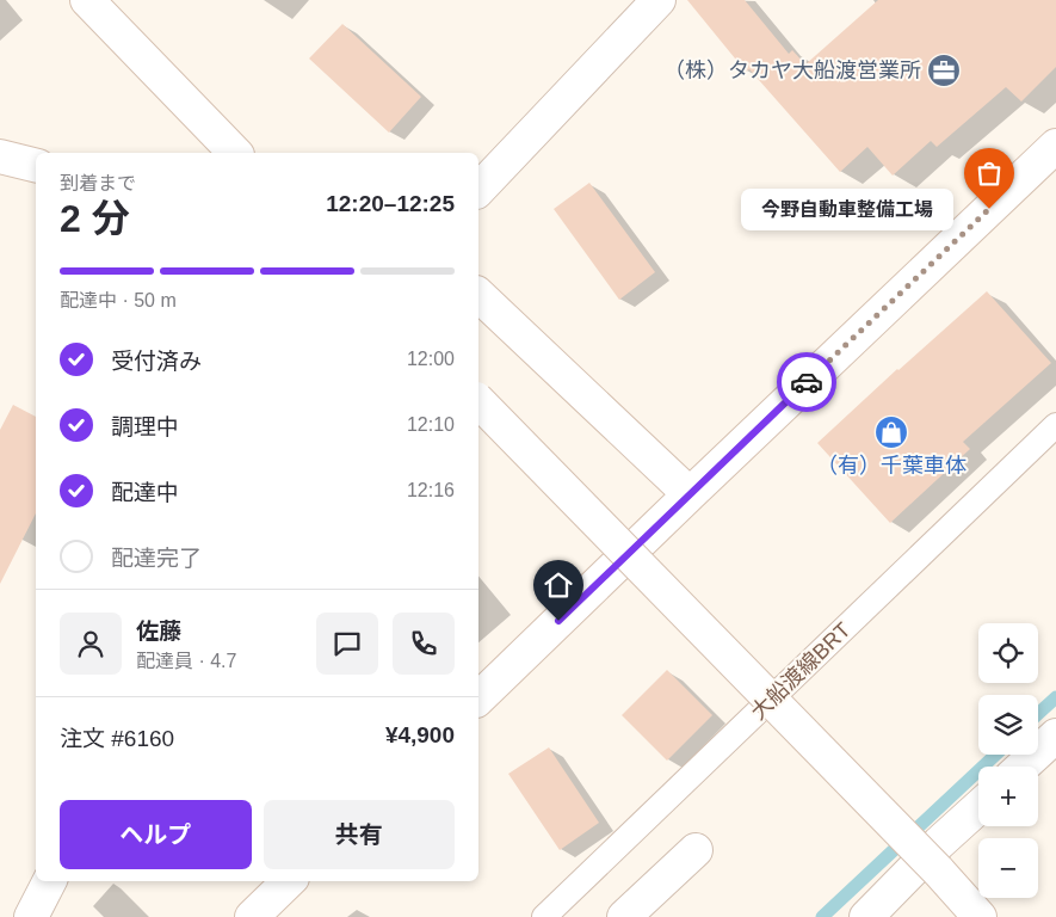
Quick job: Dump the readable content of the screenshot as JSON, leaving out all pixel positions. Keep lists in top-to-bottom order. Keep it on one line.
{"streets":{"lane":["大船渡線BRT"]},"places":{"office":["（株）タカヤ大船渡営業所"],"other":["今野自動車整備工場"],"shop":["（有）千葉車体"]},"page":{"heading":["2 分","到着まで","12:20–12:25"],"panel":["佐藤","配達員 · 4.7","注文 #6160","¥4,900"],"bubble":"今野自動車整備工場","bar":"配達中 · 50 m","list":[["受付済み","12:00"],["調理中","12:10"],["配達中","12:16"],"配達完了"],"map_buttons":["+","−"],"buttons":["ヘルプ","共有"]}}
